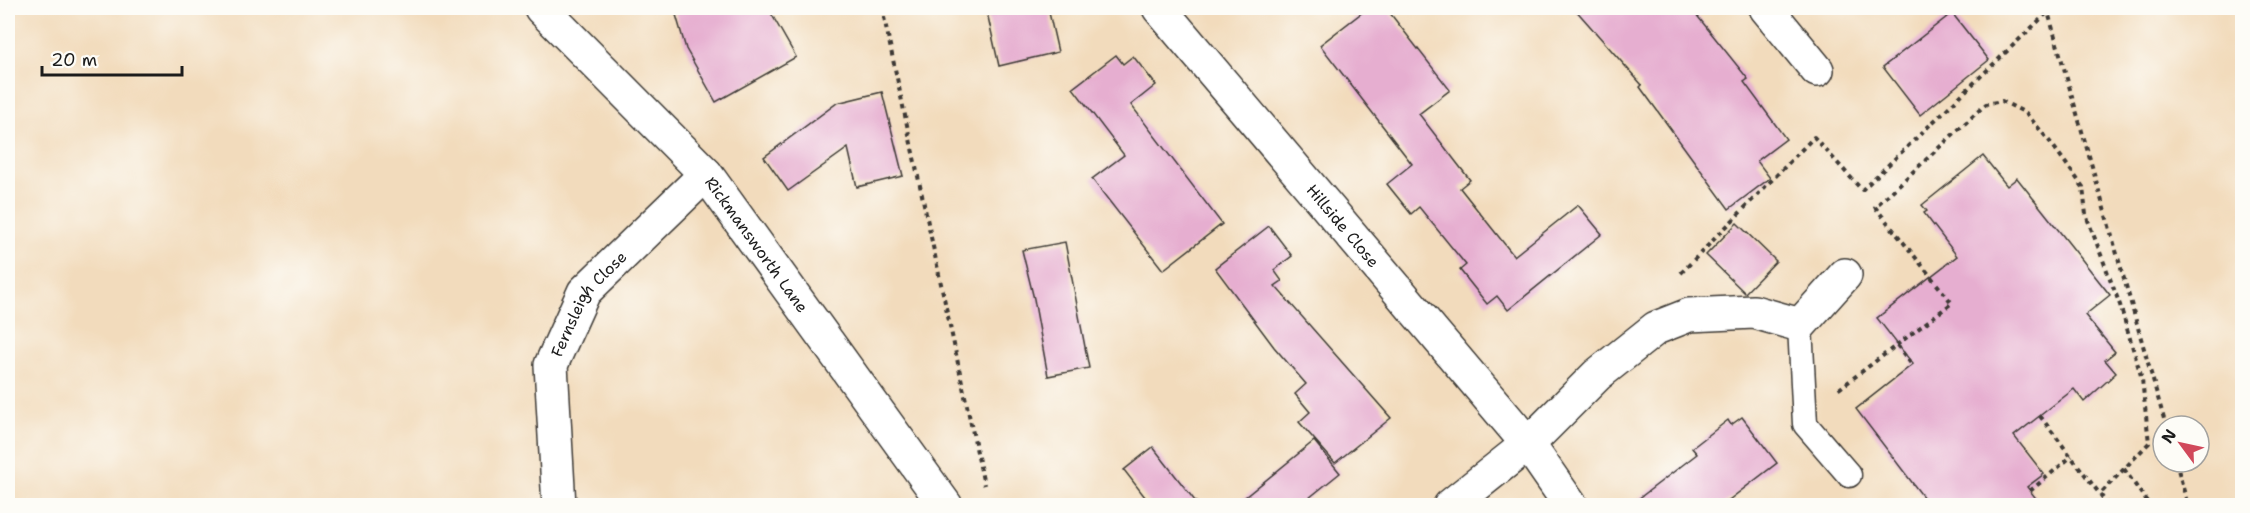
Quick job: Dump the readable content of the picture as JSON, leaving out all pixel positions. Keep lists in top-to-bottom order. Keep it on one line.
{"streets":{"street":["Hillside Close","Rickmansworth Lane","Fernsleigh Close"]},"crossings":[["Rickmansworth Lane","Fernsleigh Close"]],"scale_bar":"20 m","north":"top left"}
